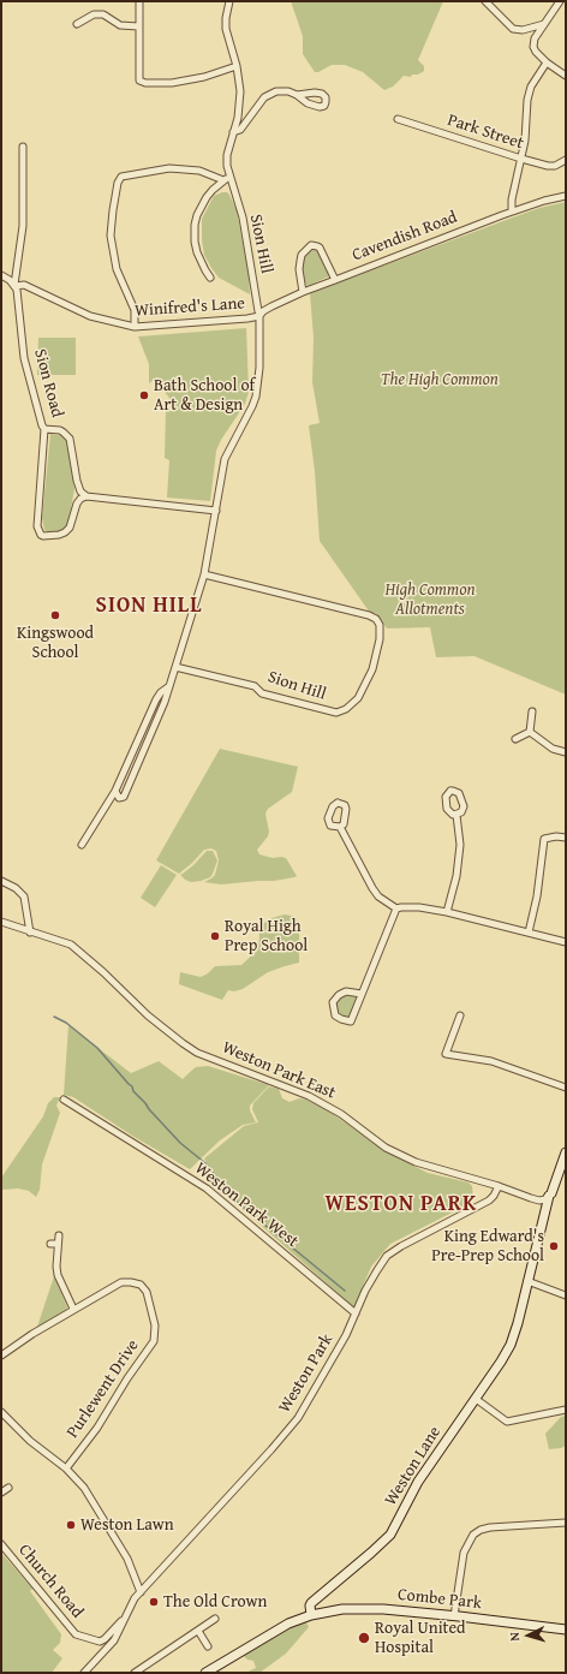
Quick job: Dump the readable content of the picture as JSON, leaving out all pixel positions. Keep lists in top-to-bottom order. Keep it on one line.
{"streets":{"street":["Park Street","Cavendish Road","Sion Hill","Winifred's Lane","Sion Road","Weston Park East","Weston Park West","Weston Park","Purlewent Drive","Weston Lane","Church Road","Combe Park"]},"crossings":[["Cavendish Road","Sion Hill"],["Cavendish Road","Winifred's Lane"],["Sion Hill","Winifred's Lane"],["Winifred's Lane","Sion Road"],["Weston Park East","Weston Park"],["Weston Park East","Weston Lane"],["Weston Park West","Weston Park"],["Weston Park","Church Road"],["Weston Lane","Combe Park"]],"districts":["SION HILL","WESTON PARK"],"parks":["The High Common","High Common Allotments"],"places":["Bath School of Art & Design","Kingswood School","Royal High Prep School","King Edward's Pre-Prep School","Weston Lawn","The Old Crown","Royal United Hospital"],"north":"left"}
